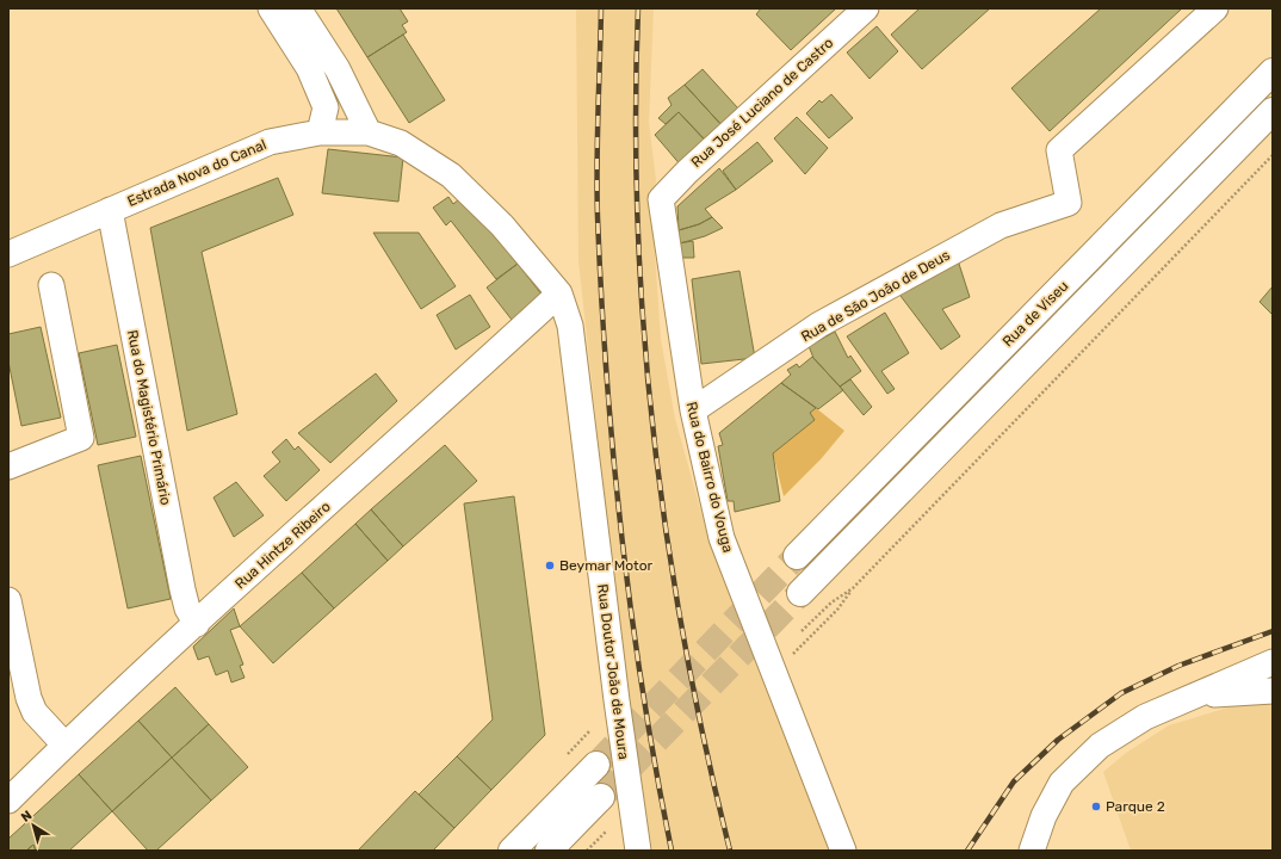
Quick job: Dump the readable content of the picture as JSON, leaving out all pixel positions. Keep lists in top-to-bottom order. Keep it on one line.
{"streets":{"main road":["Rua de Viseu"],"street":["Rua José Luciano de Castro","Estrada Nova do Canal","Rua de São João de Deus","Rua do Magistério Primário","Rua do Bairro do Vouga","Rua Hintze Ribeiro","Rua Doutor João de Moura"]},"crossings":[["Rua José Luciano de Castro","Rua do Bairro do Vouga"],["Estrada Nova do Canal","Rua do Magistério Primário"],["Estrada Nova do Canal","Rua Hintze Ribeiro"],["Estrada Nova do Canal","Rua Doutor João de Moura"],["Rua de São João de Deus","Rua do Bairro do Vouga"],["Rua do Magistério Primário","Rua Hintze Ribeiro"],["Rua Hintze Ribeiro","Rua Doutor João de Moura"]],"places":["Beymar Motor","Parque 2"],"north":"top left"}
